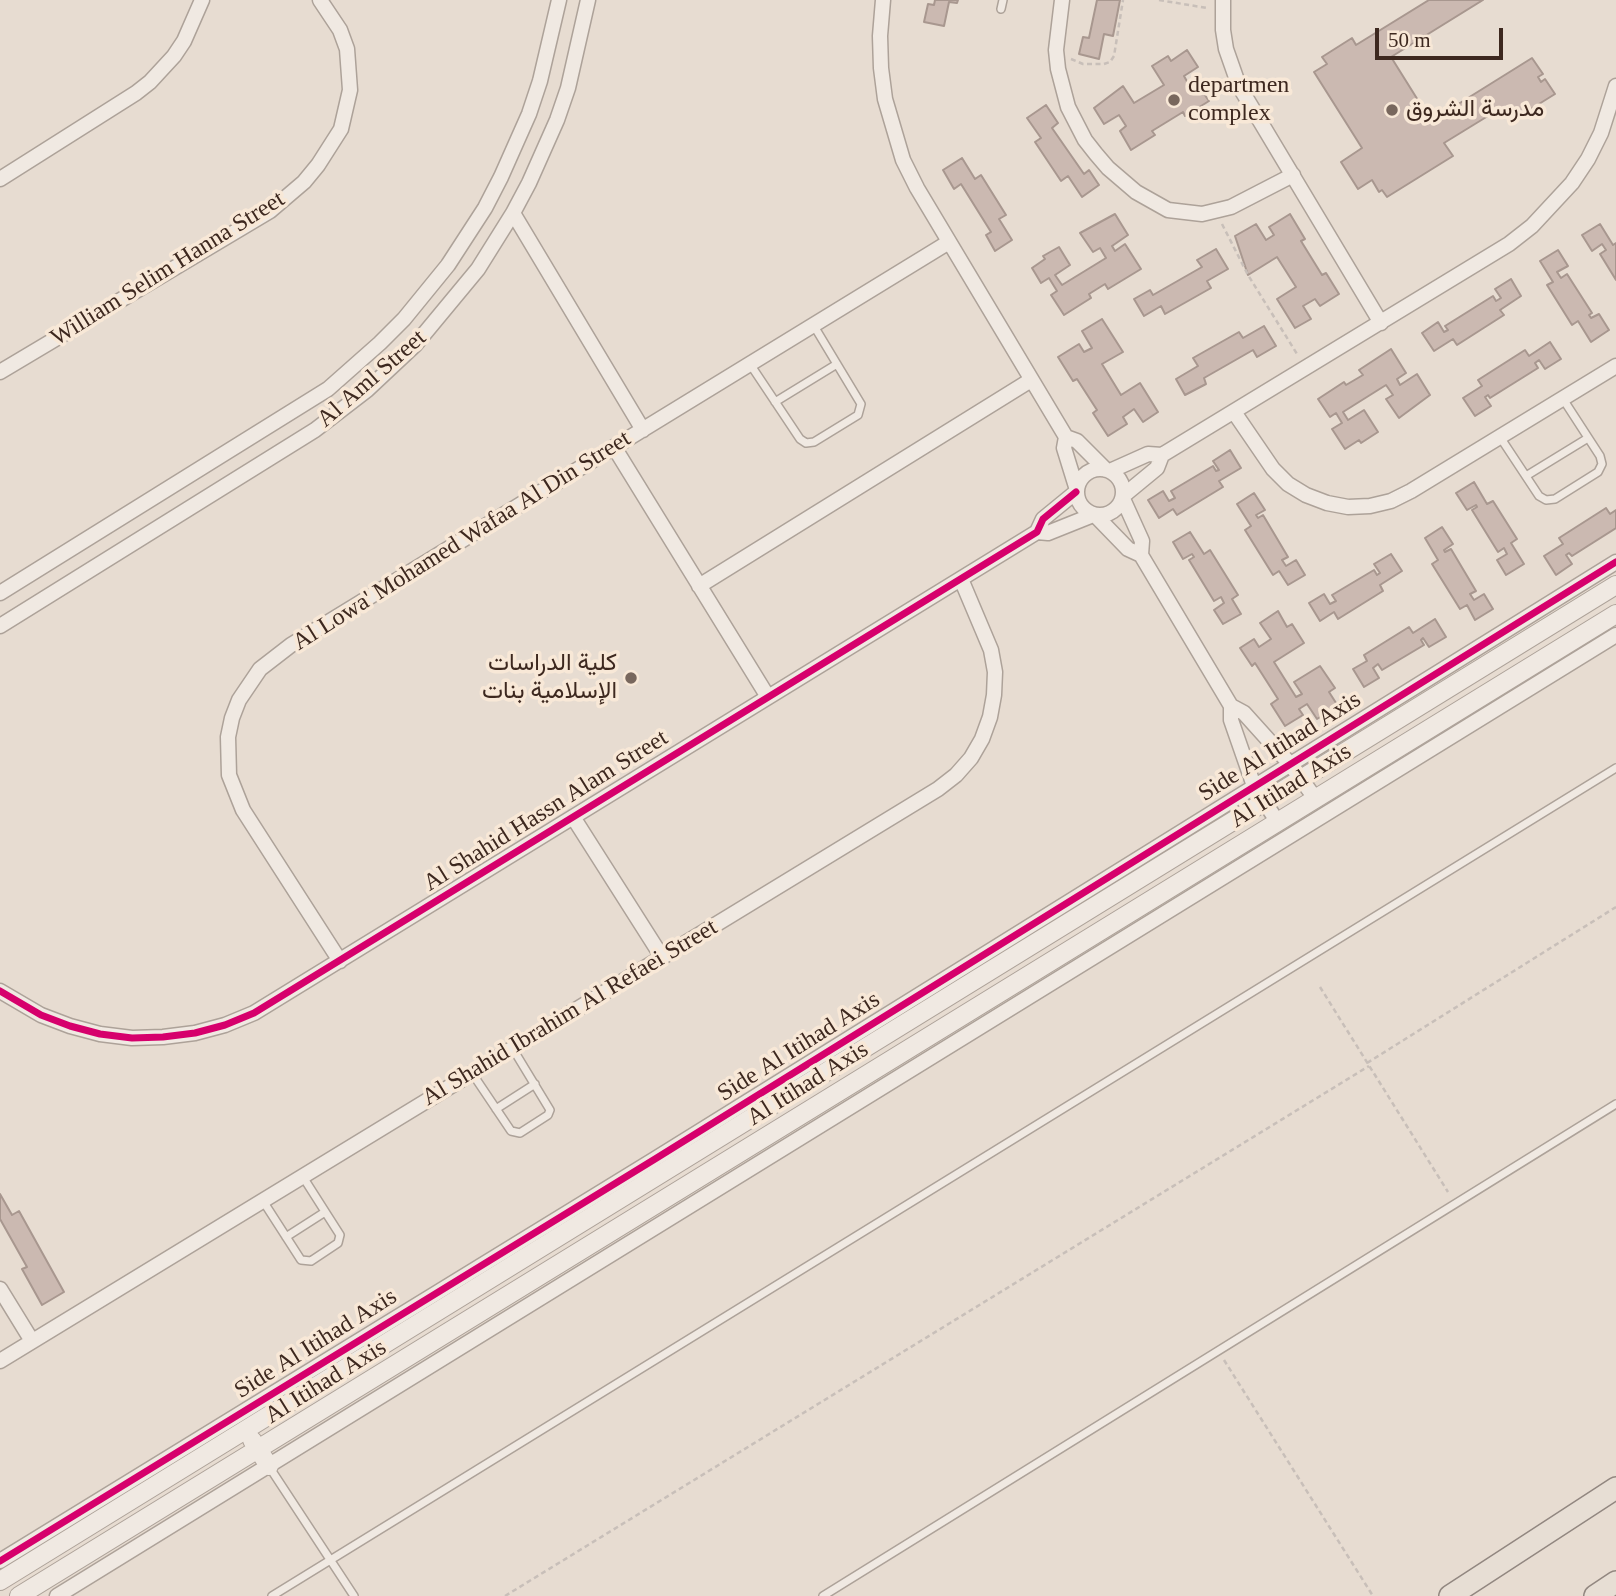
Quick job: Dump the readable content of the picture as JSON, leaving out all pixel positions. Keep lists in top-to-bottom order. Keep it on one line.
{"streets":{"street":["William Selim Hanna Street","Al Aml Street","Al Lowa' Mohamed Wafaa Al Din Street","Side Al Itihad Axis","Al Itihad Axis","Al Shahid Hassn Alam Street","Al Shahid Ibrahim Al Refaei Street"]},"crossings":[["Al Lowa' Mohamed Wafaa Al Din Street","Al Shahid Hassn Alam Street"],["Al Shahid Hassn Alam Street","Al Shahid Ibrahim Al Refaei Street"]],"places":["departmen complex","مدرسة الشروق","كلية الدراسات الإسلامية بنات"],"scale_bar":"50 m"}
